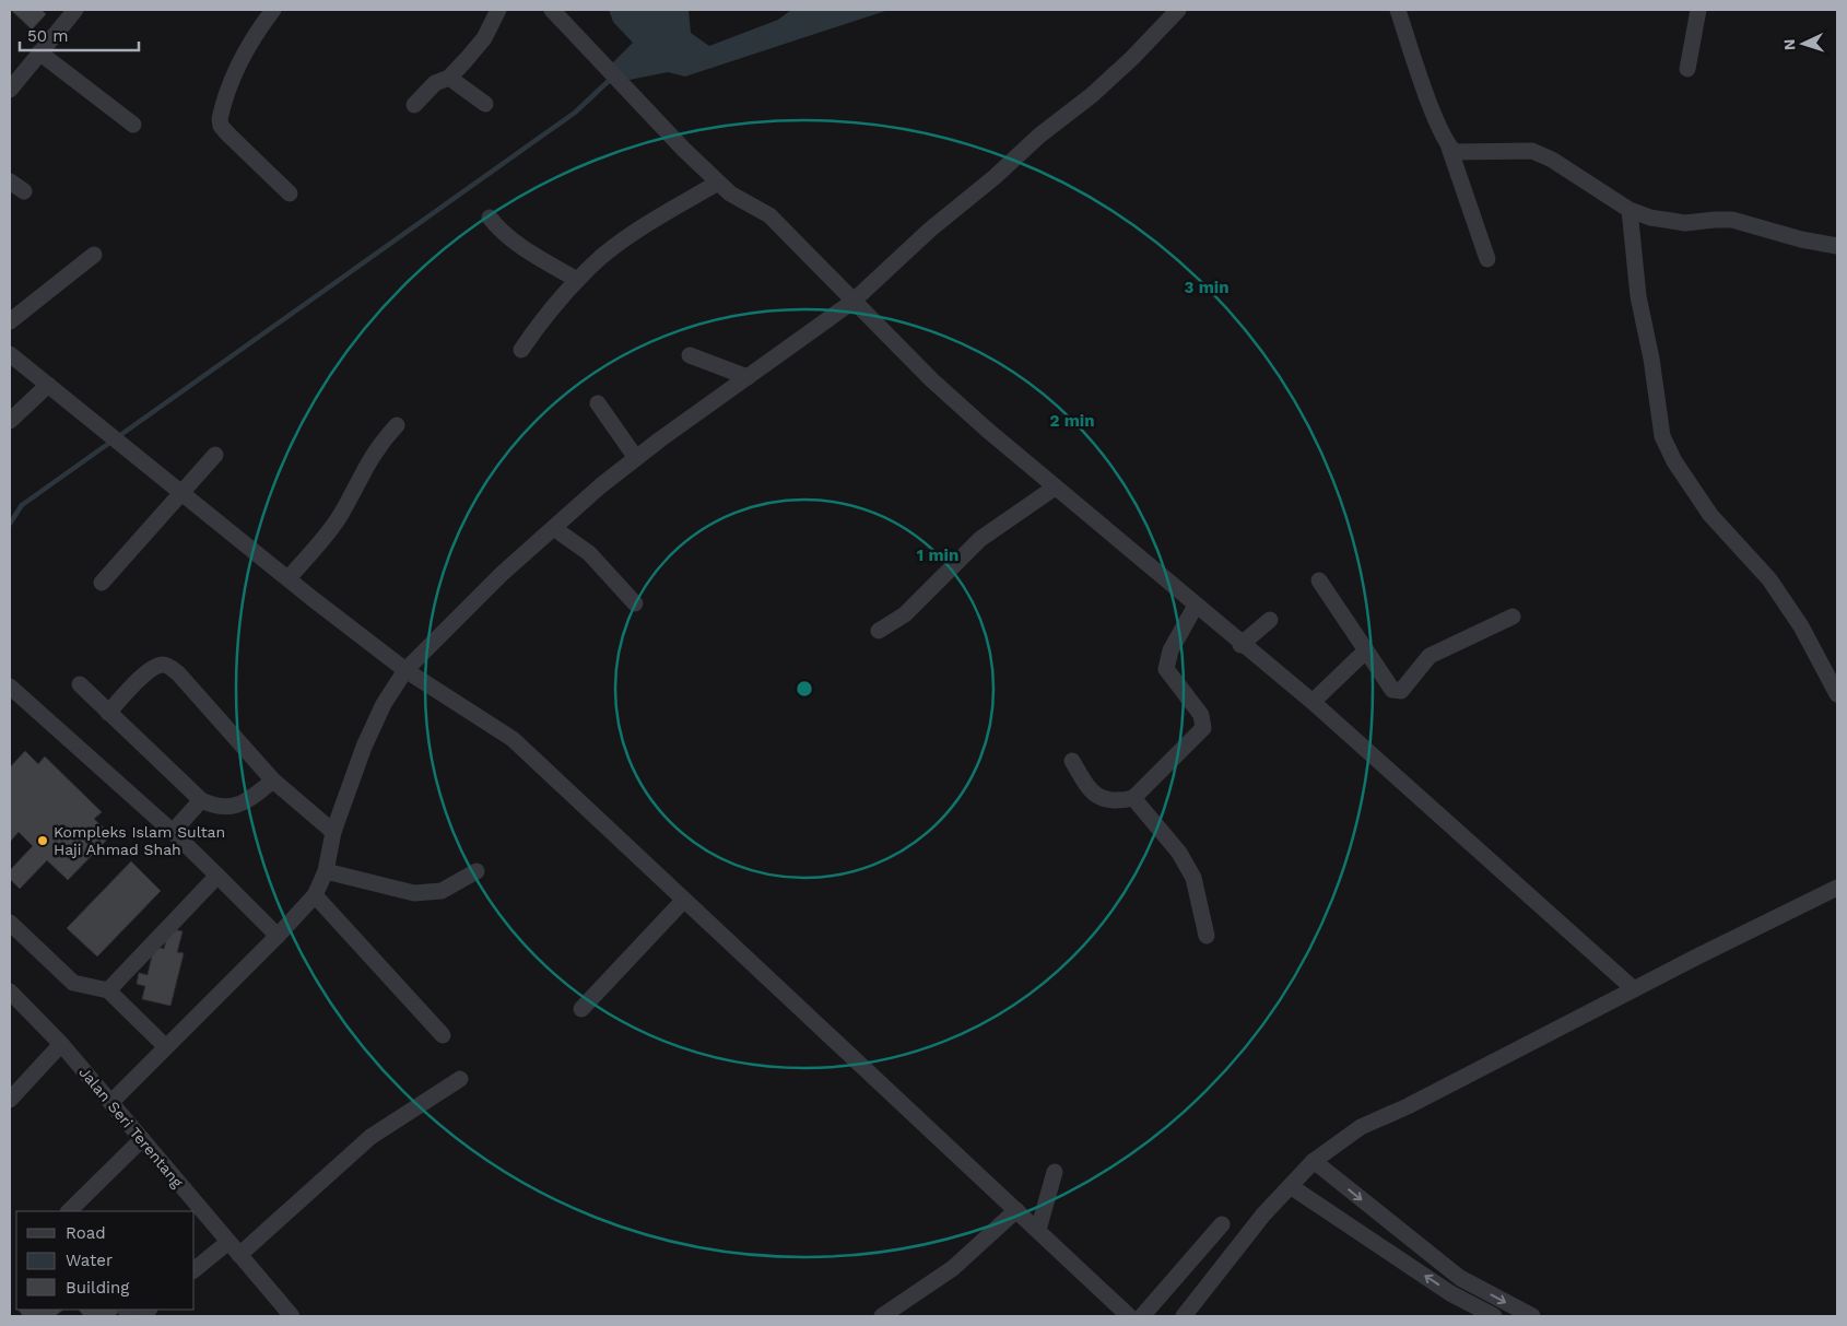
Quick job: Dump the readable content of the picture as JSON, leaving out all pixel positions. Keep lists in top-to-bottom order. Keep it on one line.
{"streets":{"street":["Jalan Seri Terentang"]},"places":["Kompleks Islam Sultan Haji Ahmad Shah"],"legend":["Road","Water","Building"],"scale_bar":"50 m","north":"left","rings":["3 min","2 min","1 min"]}
